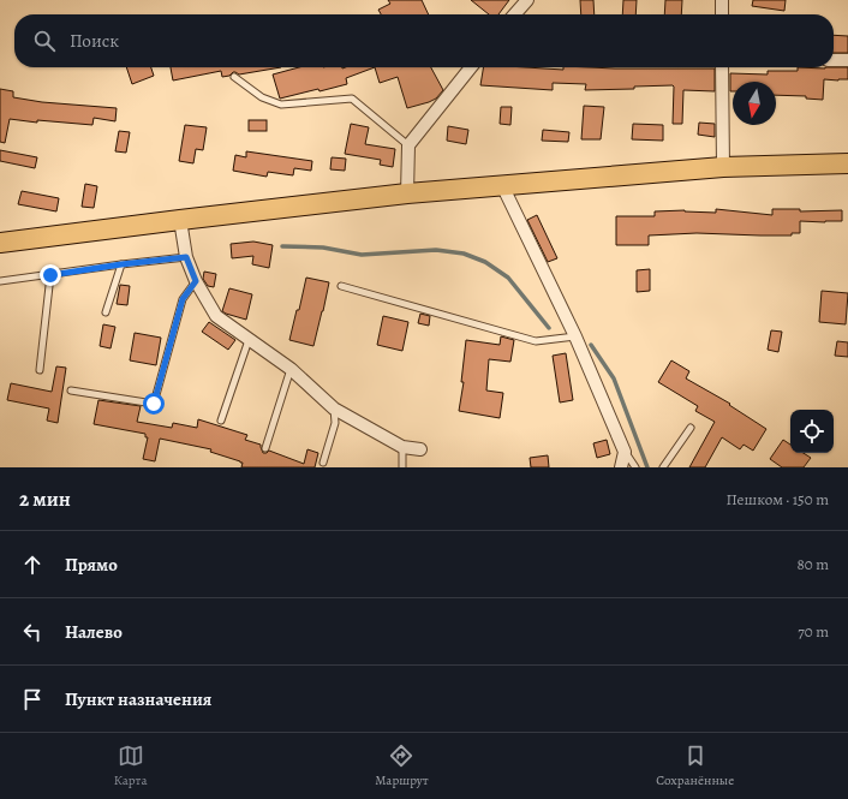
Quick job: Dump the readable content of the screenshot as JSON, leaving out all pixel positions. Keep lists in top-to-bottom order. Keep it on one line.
{"north":"bottom","page":{"search":"Поиск","heading":["2 мин","Пешком · 150 m"],"list":[["Прямо","80 m"],["Налево","70 m"],"Пункт назначения"],"nav":["Карта","Маршрут","Сохранённые"]}}
